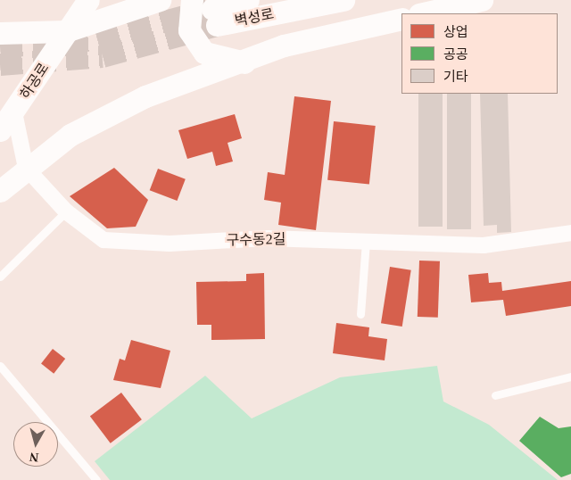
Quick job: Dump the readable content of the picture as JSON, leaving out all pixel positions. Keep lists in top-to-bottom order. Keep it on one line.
{"streets":{"main road":["벽성로","하공로"],"street":["구수동2길"]},"legend":["상업","공공","기타"],"north":"bottom"}
